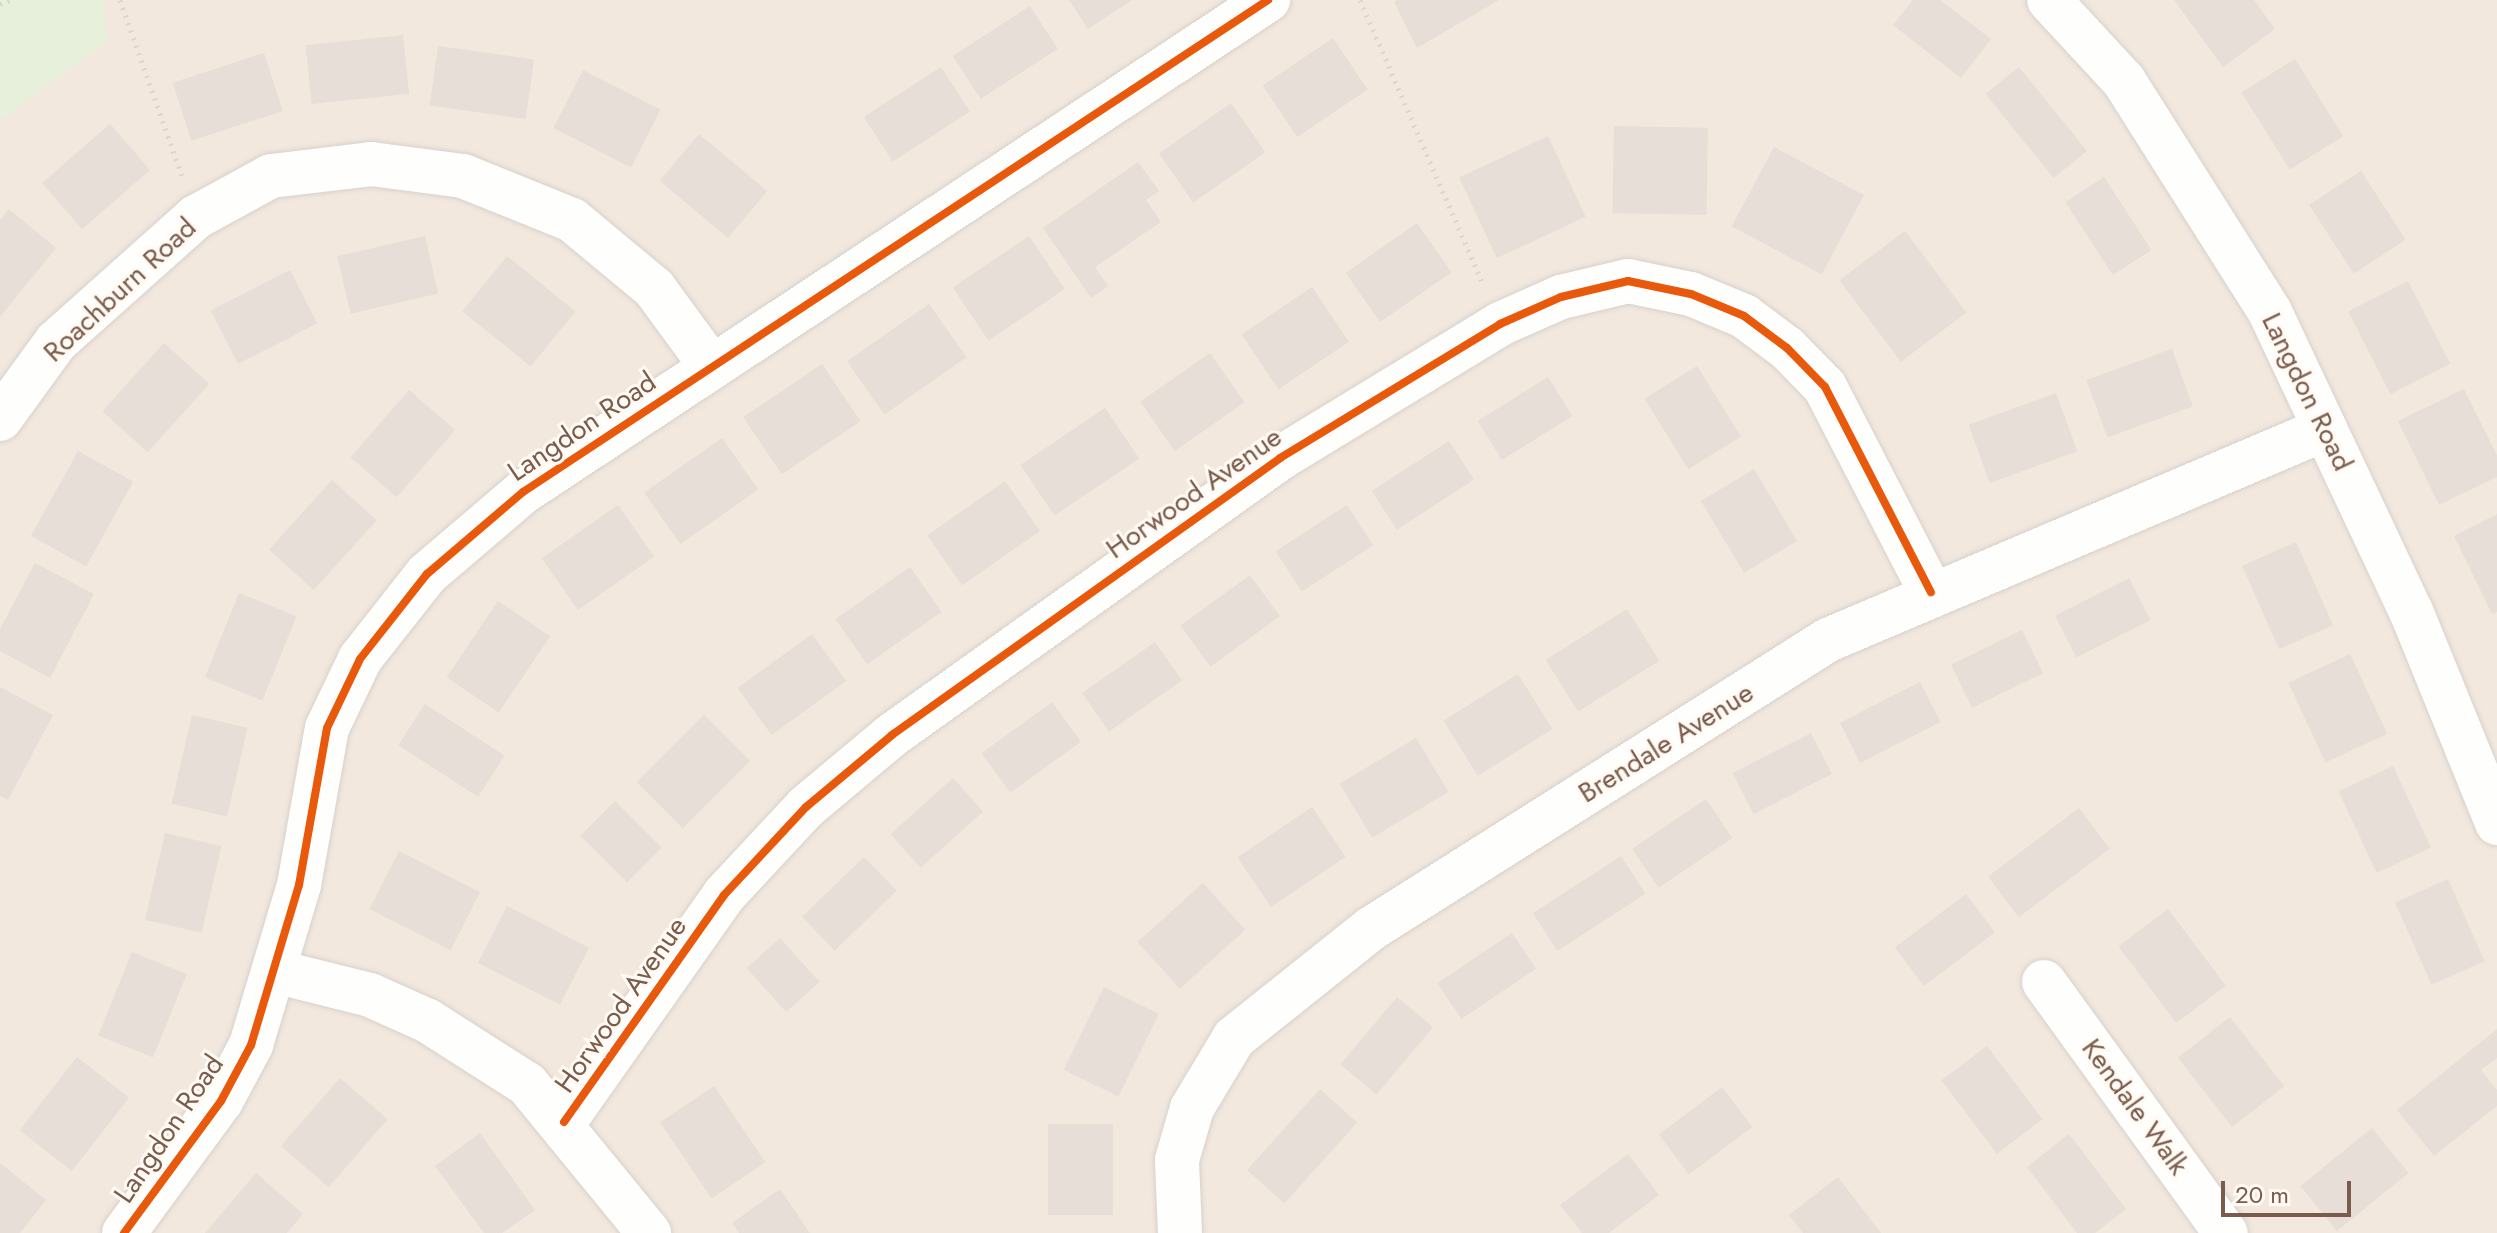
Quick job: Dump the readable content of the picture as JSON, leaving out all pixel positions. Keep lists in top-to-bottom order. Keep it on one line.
{"streets":{"street":["Roachburn Road","Langdon Road","Horwood Avenue","Brendale Avenue","Kendale Walk"]},"crossings":[["Roachburn Road","Langdon Road"],["Langdon Road","Brendale Avenue"],["Horwood Avenue","Brendale Avenue"]],"scale_bar":"20 m"}
